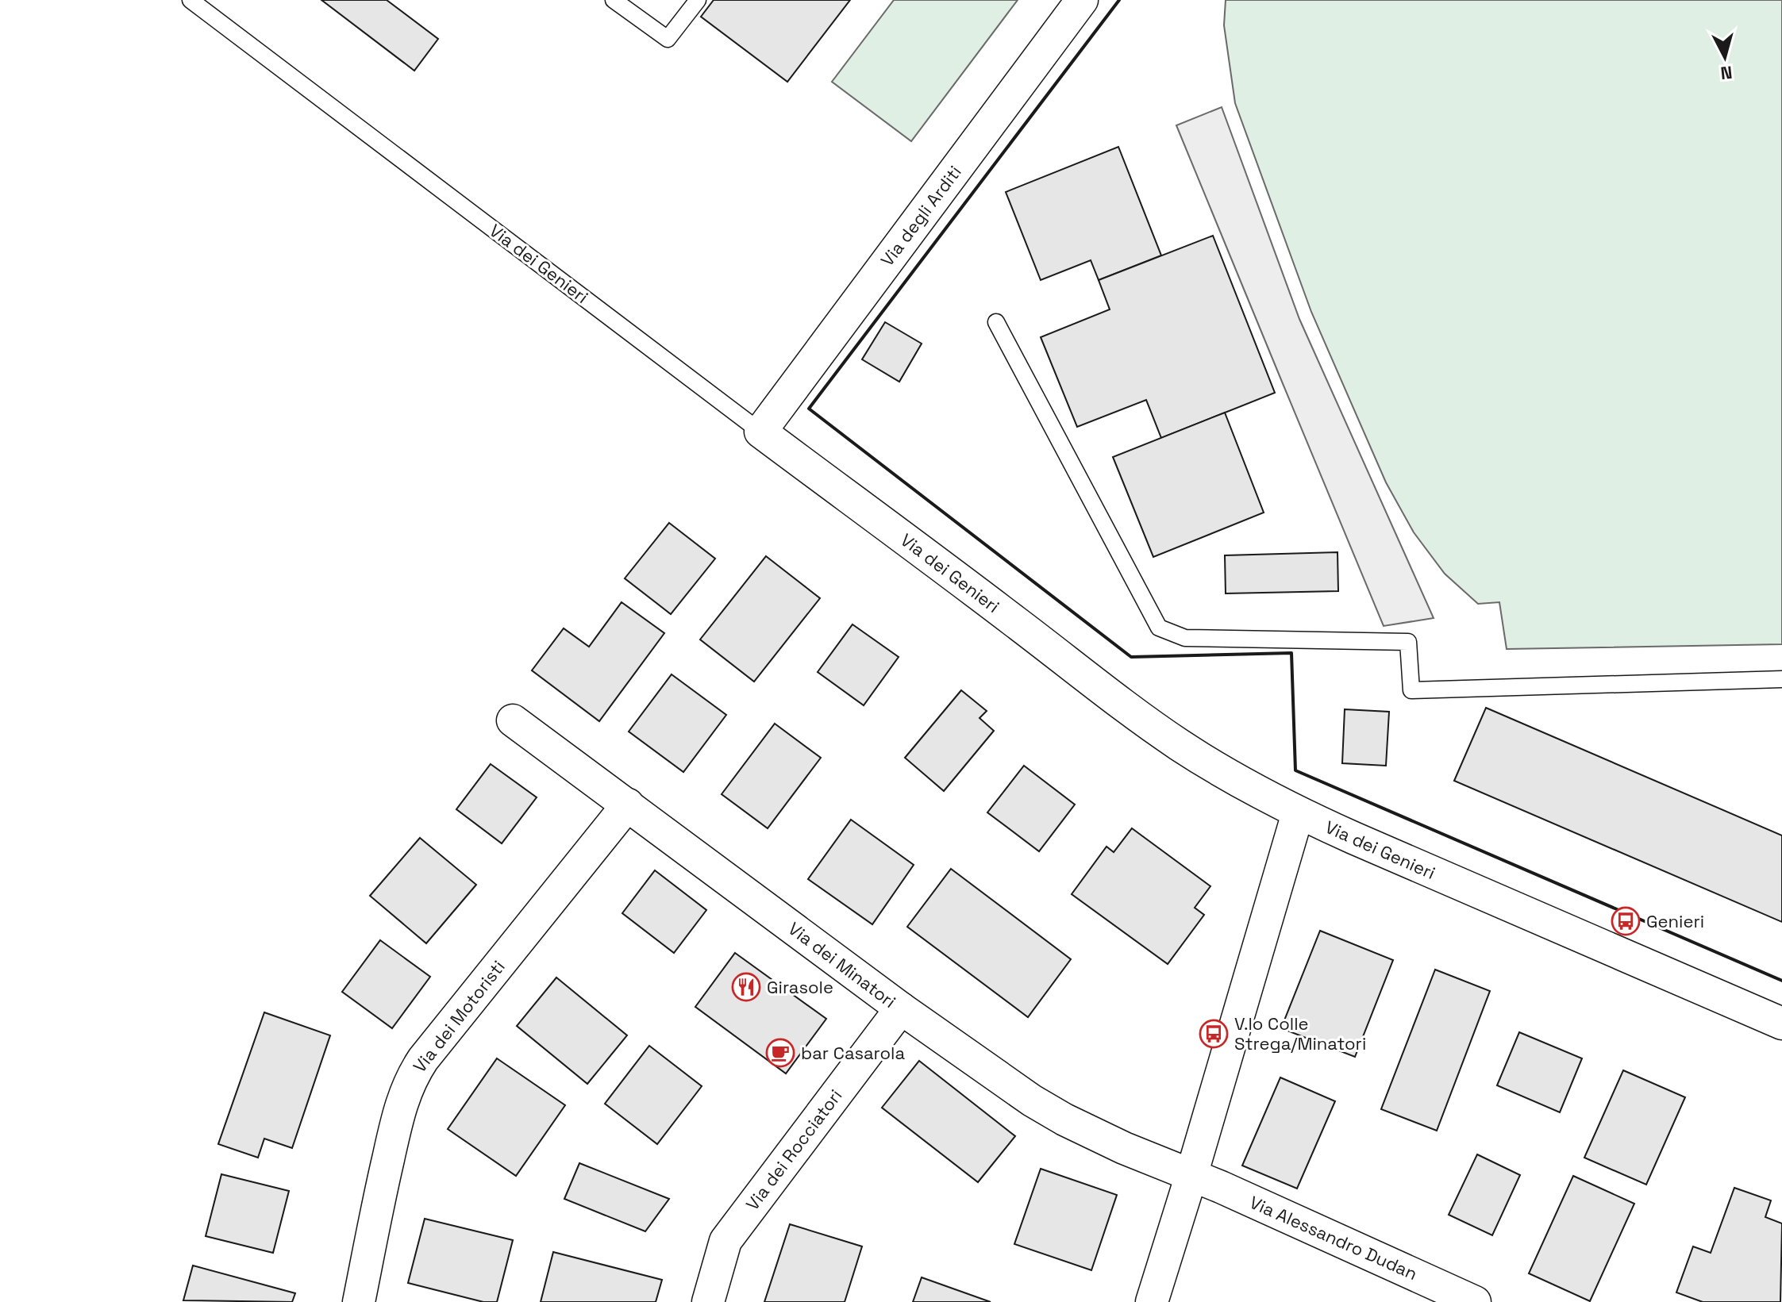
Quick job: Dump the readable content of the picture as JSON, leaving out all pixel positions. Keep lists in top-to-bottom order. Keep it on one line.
{"streets":{"street":["Via degli Arditi","Via dei Genieri","Via dei Minatori","Via dei Motoristi","Via dei Rocciatori","Via Alessandro Dudan"]},"crossings":[["Via degli Arditi","Via dei Genieri"],["Via dei Minatori","Via dei Motoristi"],["Via dei Minatori","Via dei Rocciatori"],["Via dei Minatori","Via Alessandro Dudan"]],"places":{"bus stop":["Genieri","V.lo Colle Strega/Minatori"],"restaurant":["Girasole"],"cafe":["bar Casarola"]},"north":"bottom"}
